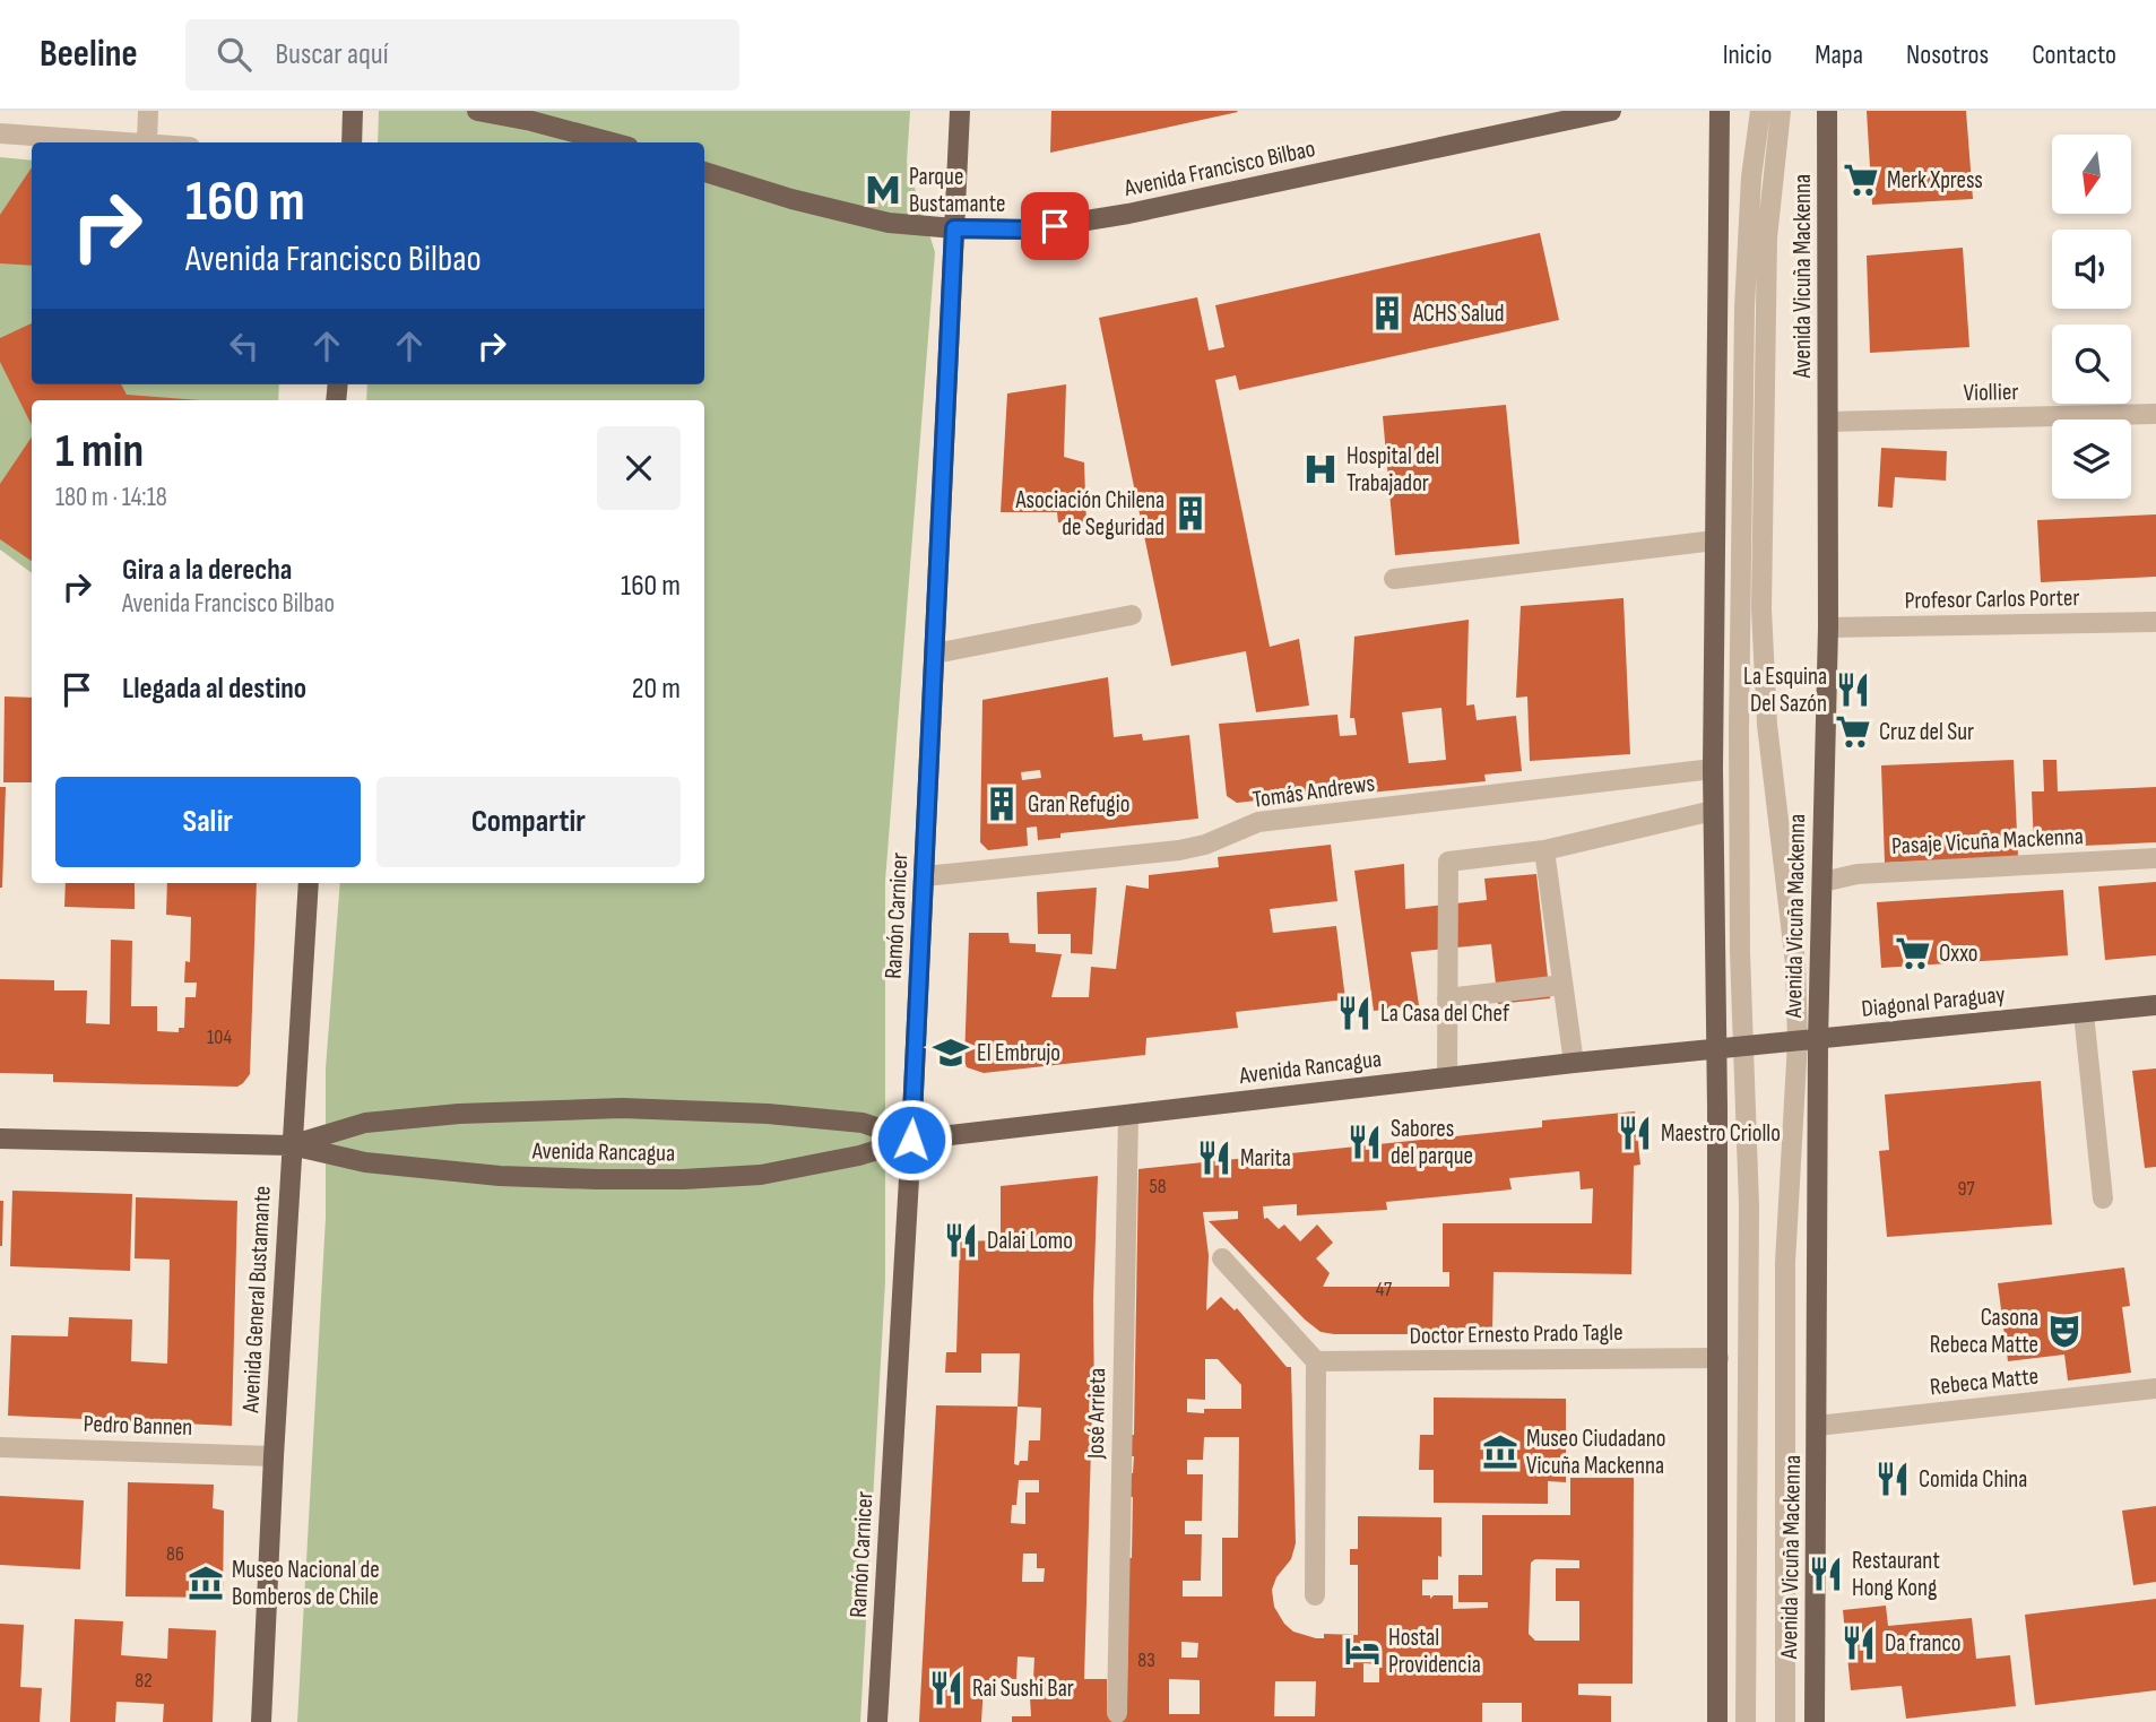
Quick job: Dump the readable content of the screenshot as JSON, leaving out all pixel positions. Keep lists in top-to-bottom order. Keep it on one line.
{"streets":{"main road":["Avenida Francisco Bilbao","Avenida Vicuña Mackenna","Ramón Carnicer","Diagonal Paraguay","Avenida Rancagua","Avenida General Bustamante"],"street":["Viollier","Profesor Carlos Porter","Tomás Andrews","Pasaje Vicuña Mackenna","Doctor Ernesto Prado Tagle","Rebeca Matte","José Arrieta","Pedro Bannen"]},"crossings":[["Avenida Francisco Bilbao","Ramón Carnicer"],["Avenida Vicuña Mackenna","Viollier"],["Avenida Vicuña Mackenna","Profesor Carlos Porter"],["Avenida Vicuña Mackenna","Pasaje Vicuña Mackenna"],["Avenida Vicuña Mackenna","Diagonal Paraguay"],["Avenida Vicuña Mackenna","Rebeca Matte"],["Tomás Andrews","Ramón Carnicer"],["Ramón Carnicer","Avenida Rancagua"],["Diagonal Paraguay","Avenida Rancagua"],["Avenida Rancagua","Avenida General Bustamante"],["Avenida Rancagua","José Arrieta"],["Avenida General Bustamante","Pedro Bannen"]],"places":{"supermarket":["Merk Xpress","Cruz del Sur","Oxxo"],"metro station":["Parque Bustamante"],"building":["ACHS Salud","Asociación Chilena de Seguridad","Gran Refugio"],"hospital":["Hospital del Trabajador"],"restaurant":["La Esquina Del Sazón","La Casa del Chef","Maestro Criollo","Sabores del parque","Marita","Dalai Lomo","Comida China","Restaurant Hong Kong","Da franco","Rai Sushi Bar"],"school or university":["El Embrujo"],"theatre":["Casona Rebeca Matte"],"museum":["Museo Ciudadano Vicuña Mackenna","Museo Nacional de Bomberos de Chile"],"hotel":["Hostal Providencia"]},"house_numbers":["104","58","97","47","86","83","82"],"north":"bottom","page":{"header":"Beeline","search":"Buscar aquí","nav":["Inicio","Mapa","Nosotros","Contacto"],"turn":["160 m","Avenida Francisco Bilbao"],"heading":["1 min","180 m · 14:18"],"list":[{"name":"Gira a la derecha","note":"Avenida Francisco Bilbao","value":"160 m"},{"name":"Llegada al destino","value":"20 m"}],"buttons":["Salir","Compartir"]}}
